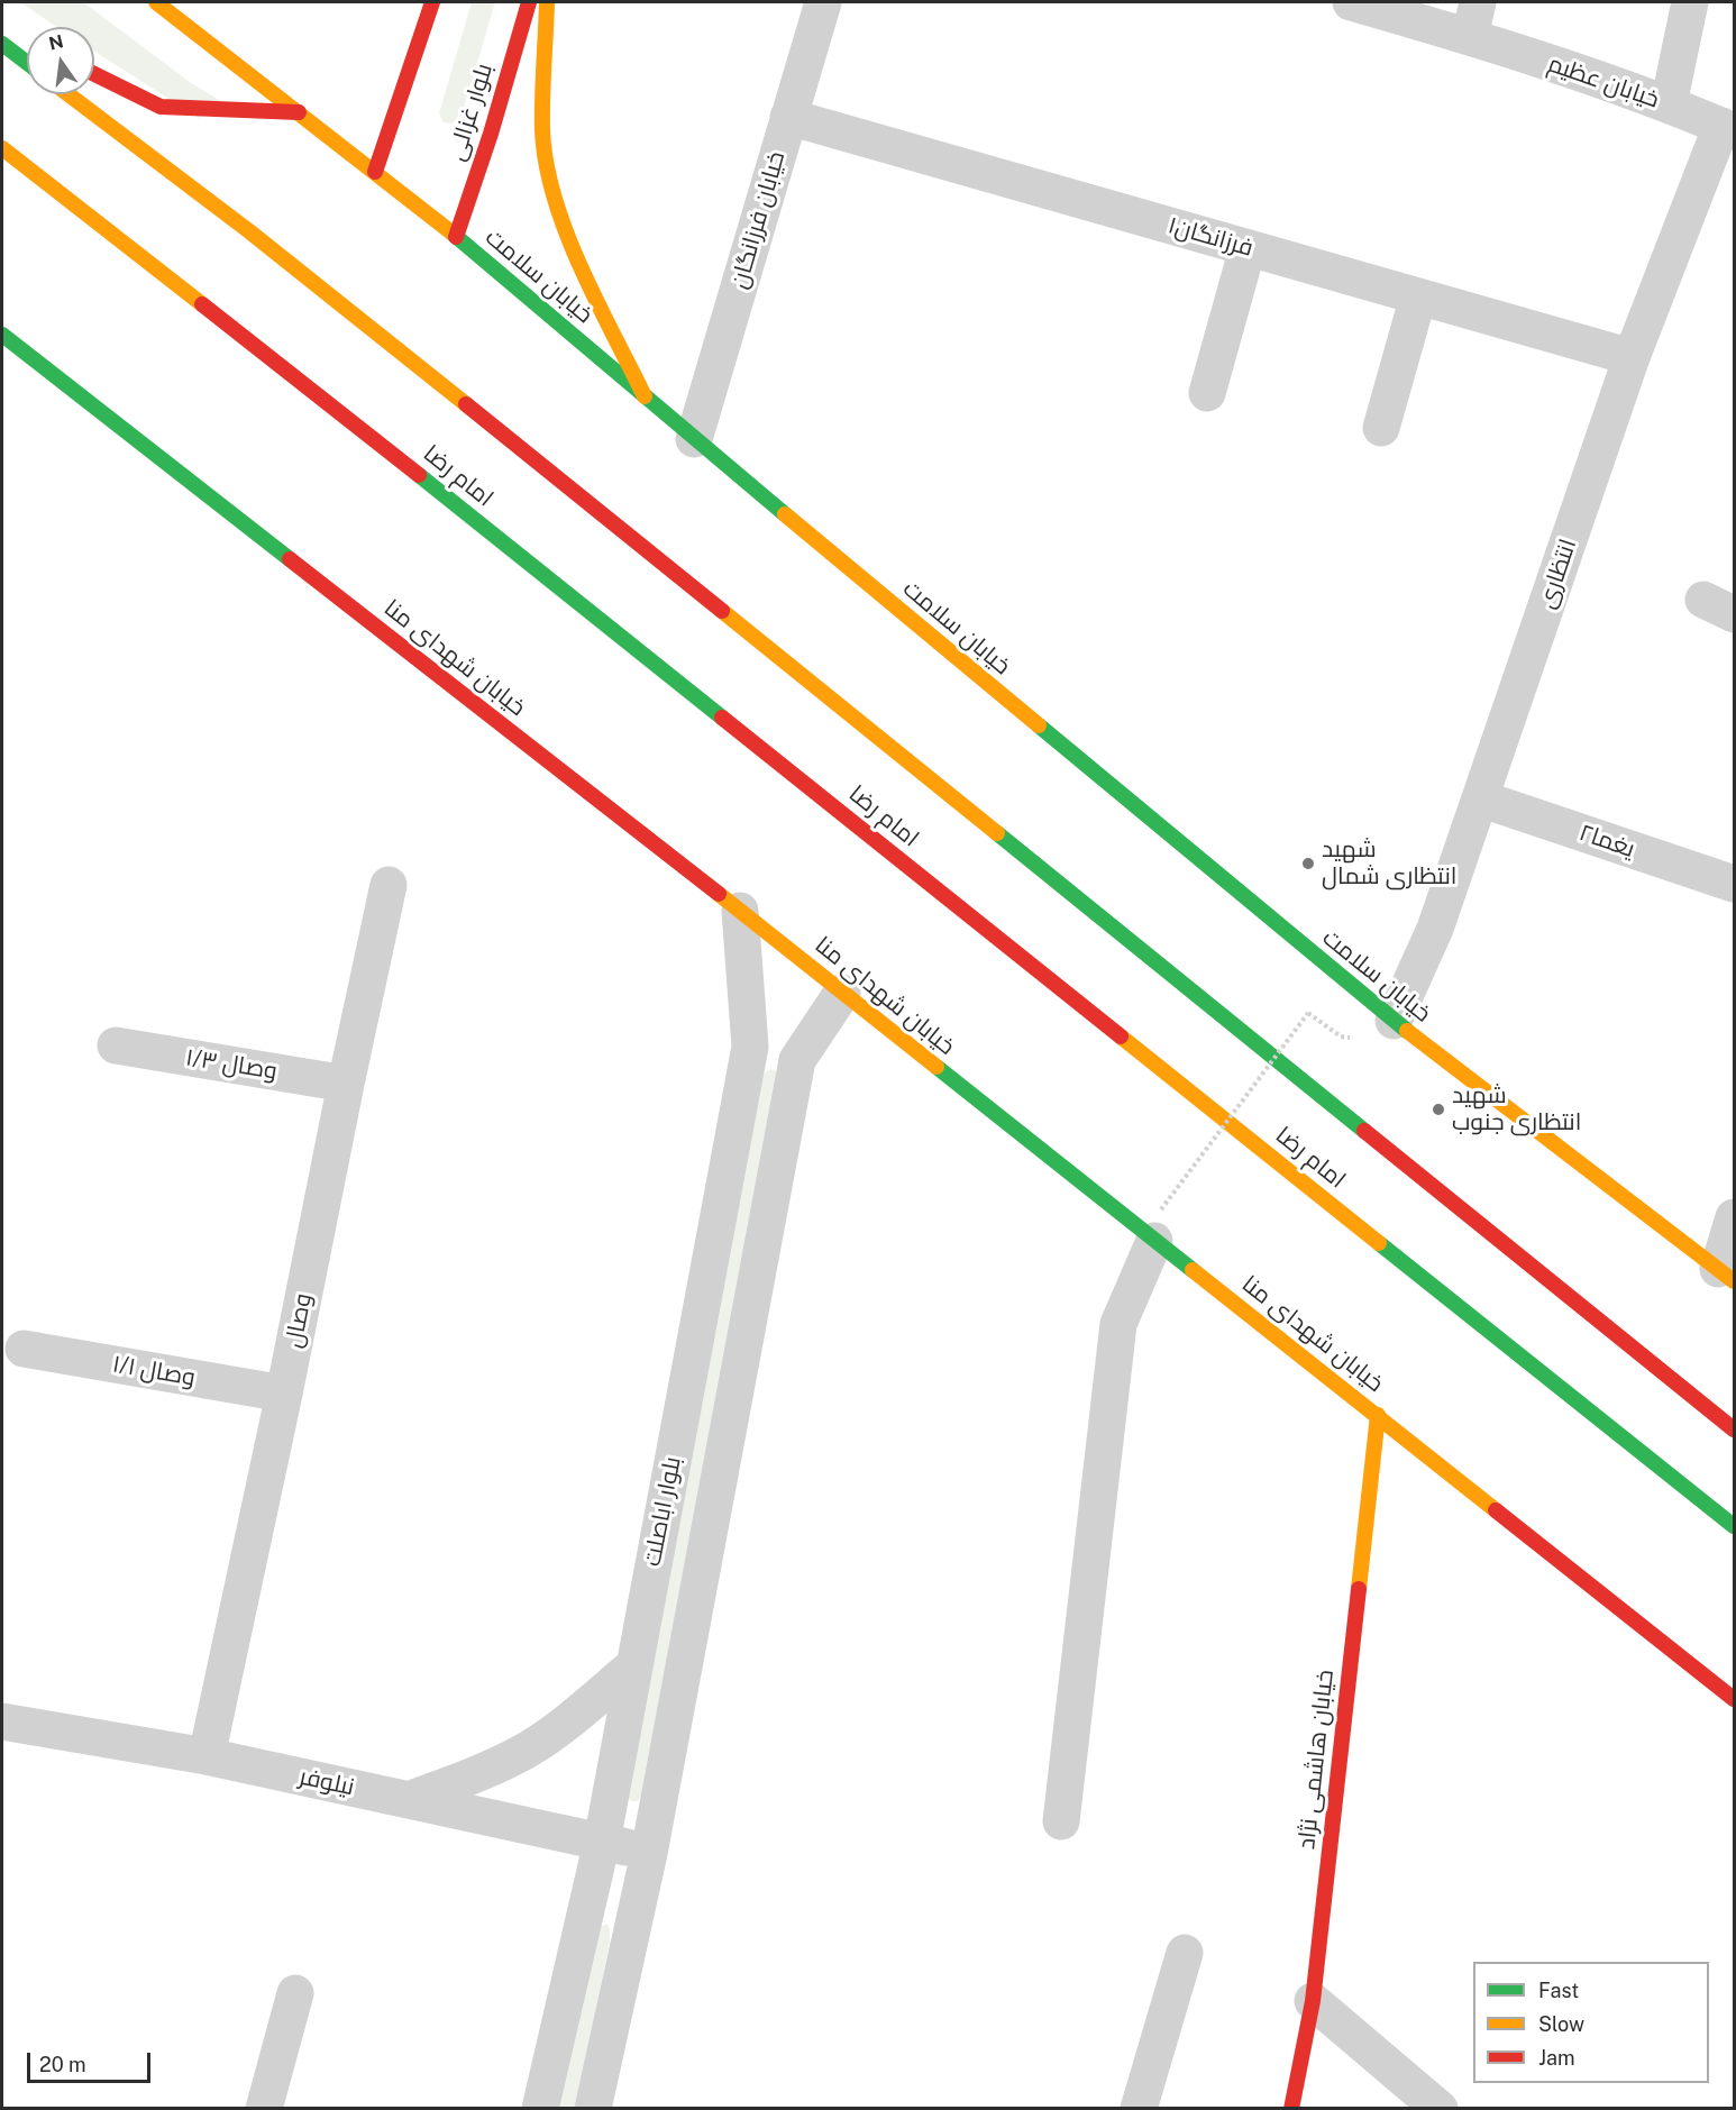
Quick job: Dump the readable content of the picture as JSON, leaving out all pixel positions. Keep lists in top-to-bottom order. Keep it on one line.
{"streets":{"main road":["بلوار غزالی","خیابان سلامت","امام رضا","خیابان شهدای منا","خیابان هاشمی نژاد"],"street":["خیابان عظیم","خیابان فرزانگان","فرزانگان۱","انتظاری","یغما۲","وصال ۱/۳","وصال","وصال ۱/۱","بلوار اباصلت","نیلوفر"]},"crossings":[["خیابان عظیم","انتظاری"],["بلوار غزالی","خیابان سلامت"],["خیابان فرزانگان","فرزانگان۱"],["خیابان فرزانگان","خیابان سلامت"],["فرزانگان۱","انتظاری"],["خیابان سلامت","انتظاری"],["انتظاری","یغما۲"],["خیابان شهدای منا","بلوار اباصلت"],["خیابان شهدای منا","خیابان هاشمی نژاد"],["وصال ۱/۳","وصال"],["وصال","وصال ۱/۱"],["وصال","نیلوفر"],["بلوار اباصلت","نیلوفر"]],"places":["شهید انتظاری شمال","شهید انتظاری جنوب"],"legend":["Fast","Slow","Jam"],"scale_bar":"20 m","north":"top"}
